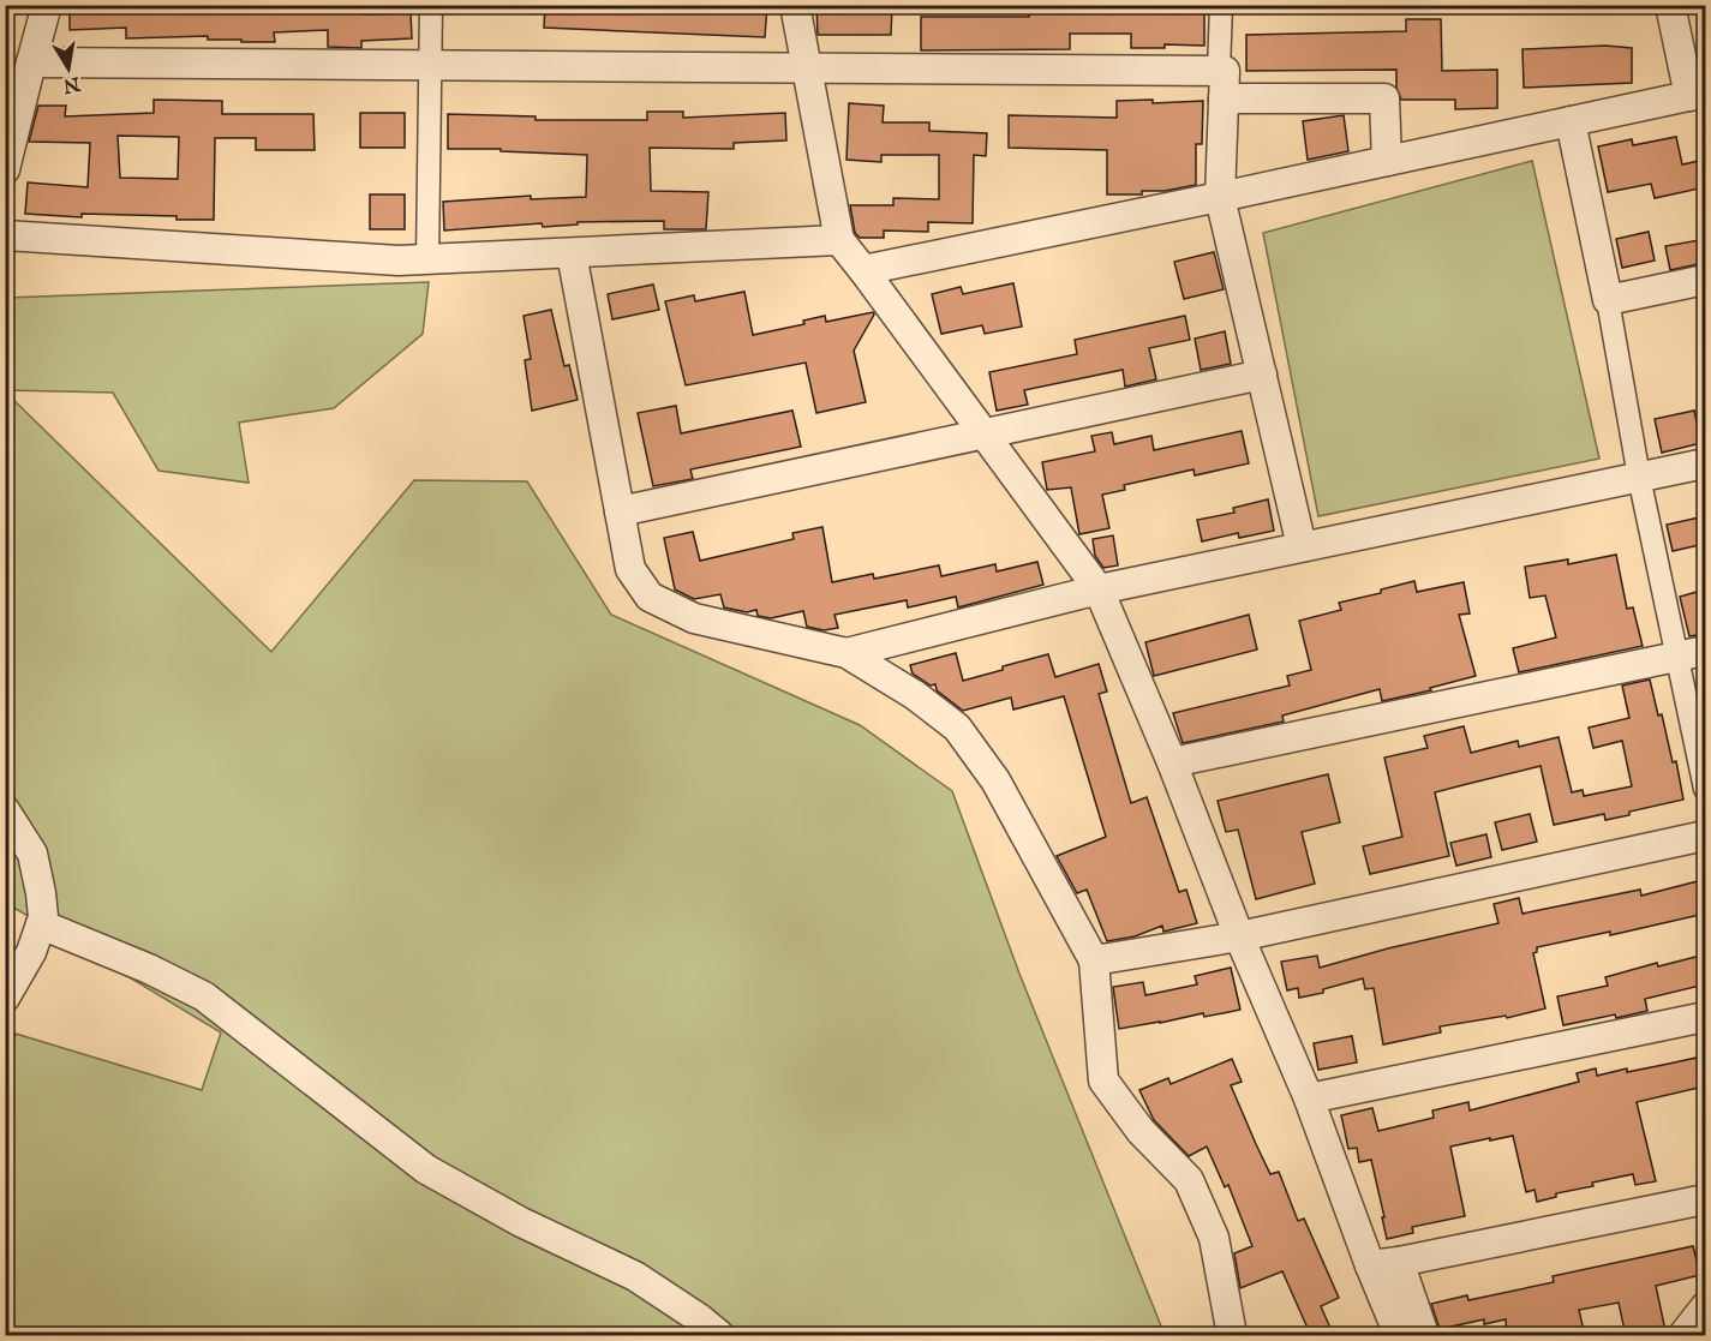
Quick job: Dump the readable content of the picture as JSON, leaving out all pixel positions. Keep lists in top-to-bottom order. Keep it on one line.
{"north":"bottom"}
